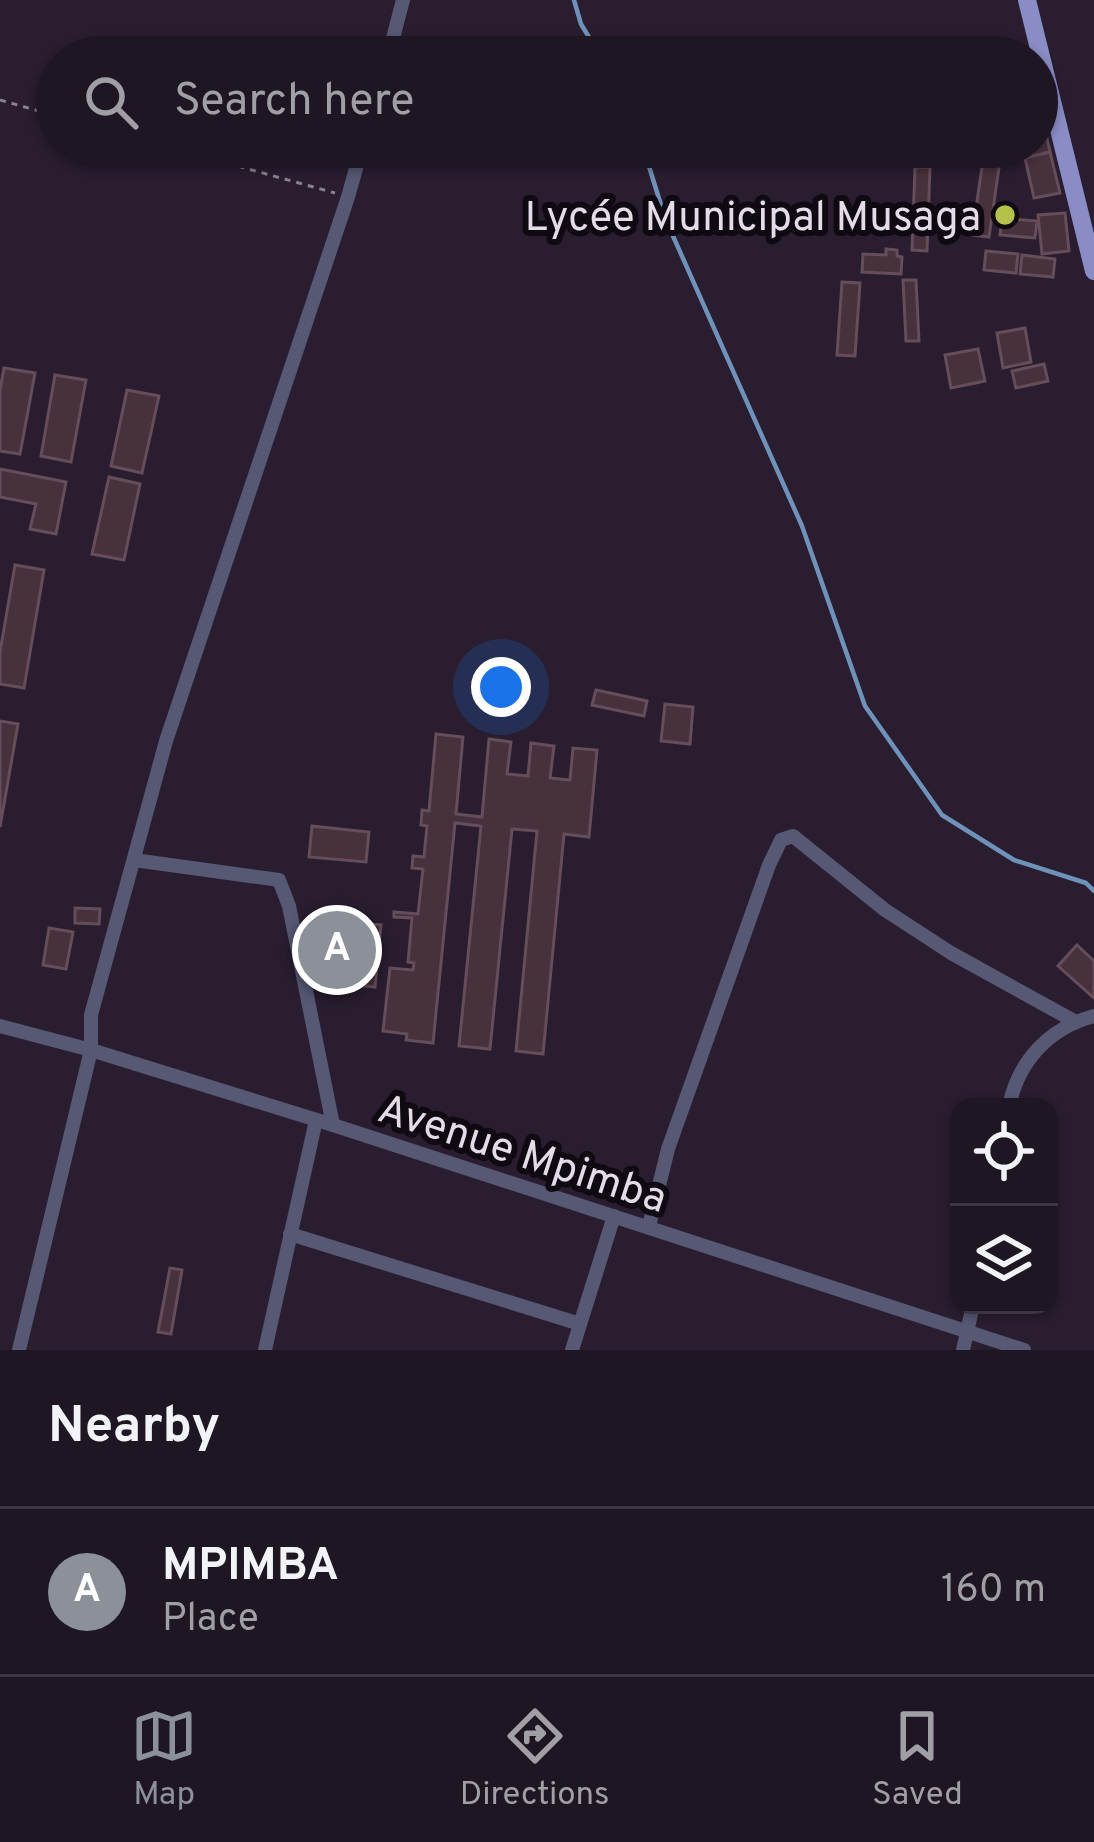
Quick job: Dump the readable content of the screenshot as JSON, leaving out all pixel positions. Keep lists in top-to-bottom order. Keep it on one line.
{"streets":{"street":["Avenue Mpimba"]},"places":["Lycée Municipal Musaga"],"page":{"search":"Search here","pins":"A","heading":"Nearby","list":[{"mark":"A","name":"MPIMBA","note":"Place","value":"160 m"}],"nav":["Map","Directions","Saved"]}}
